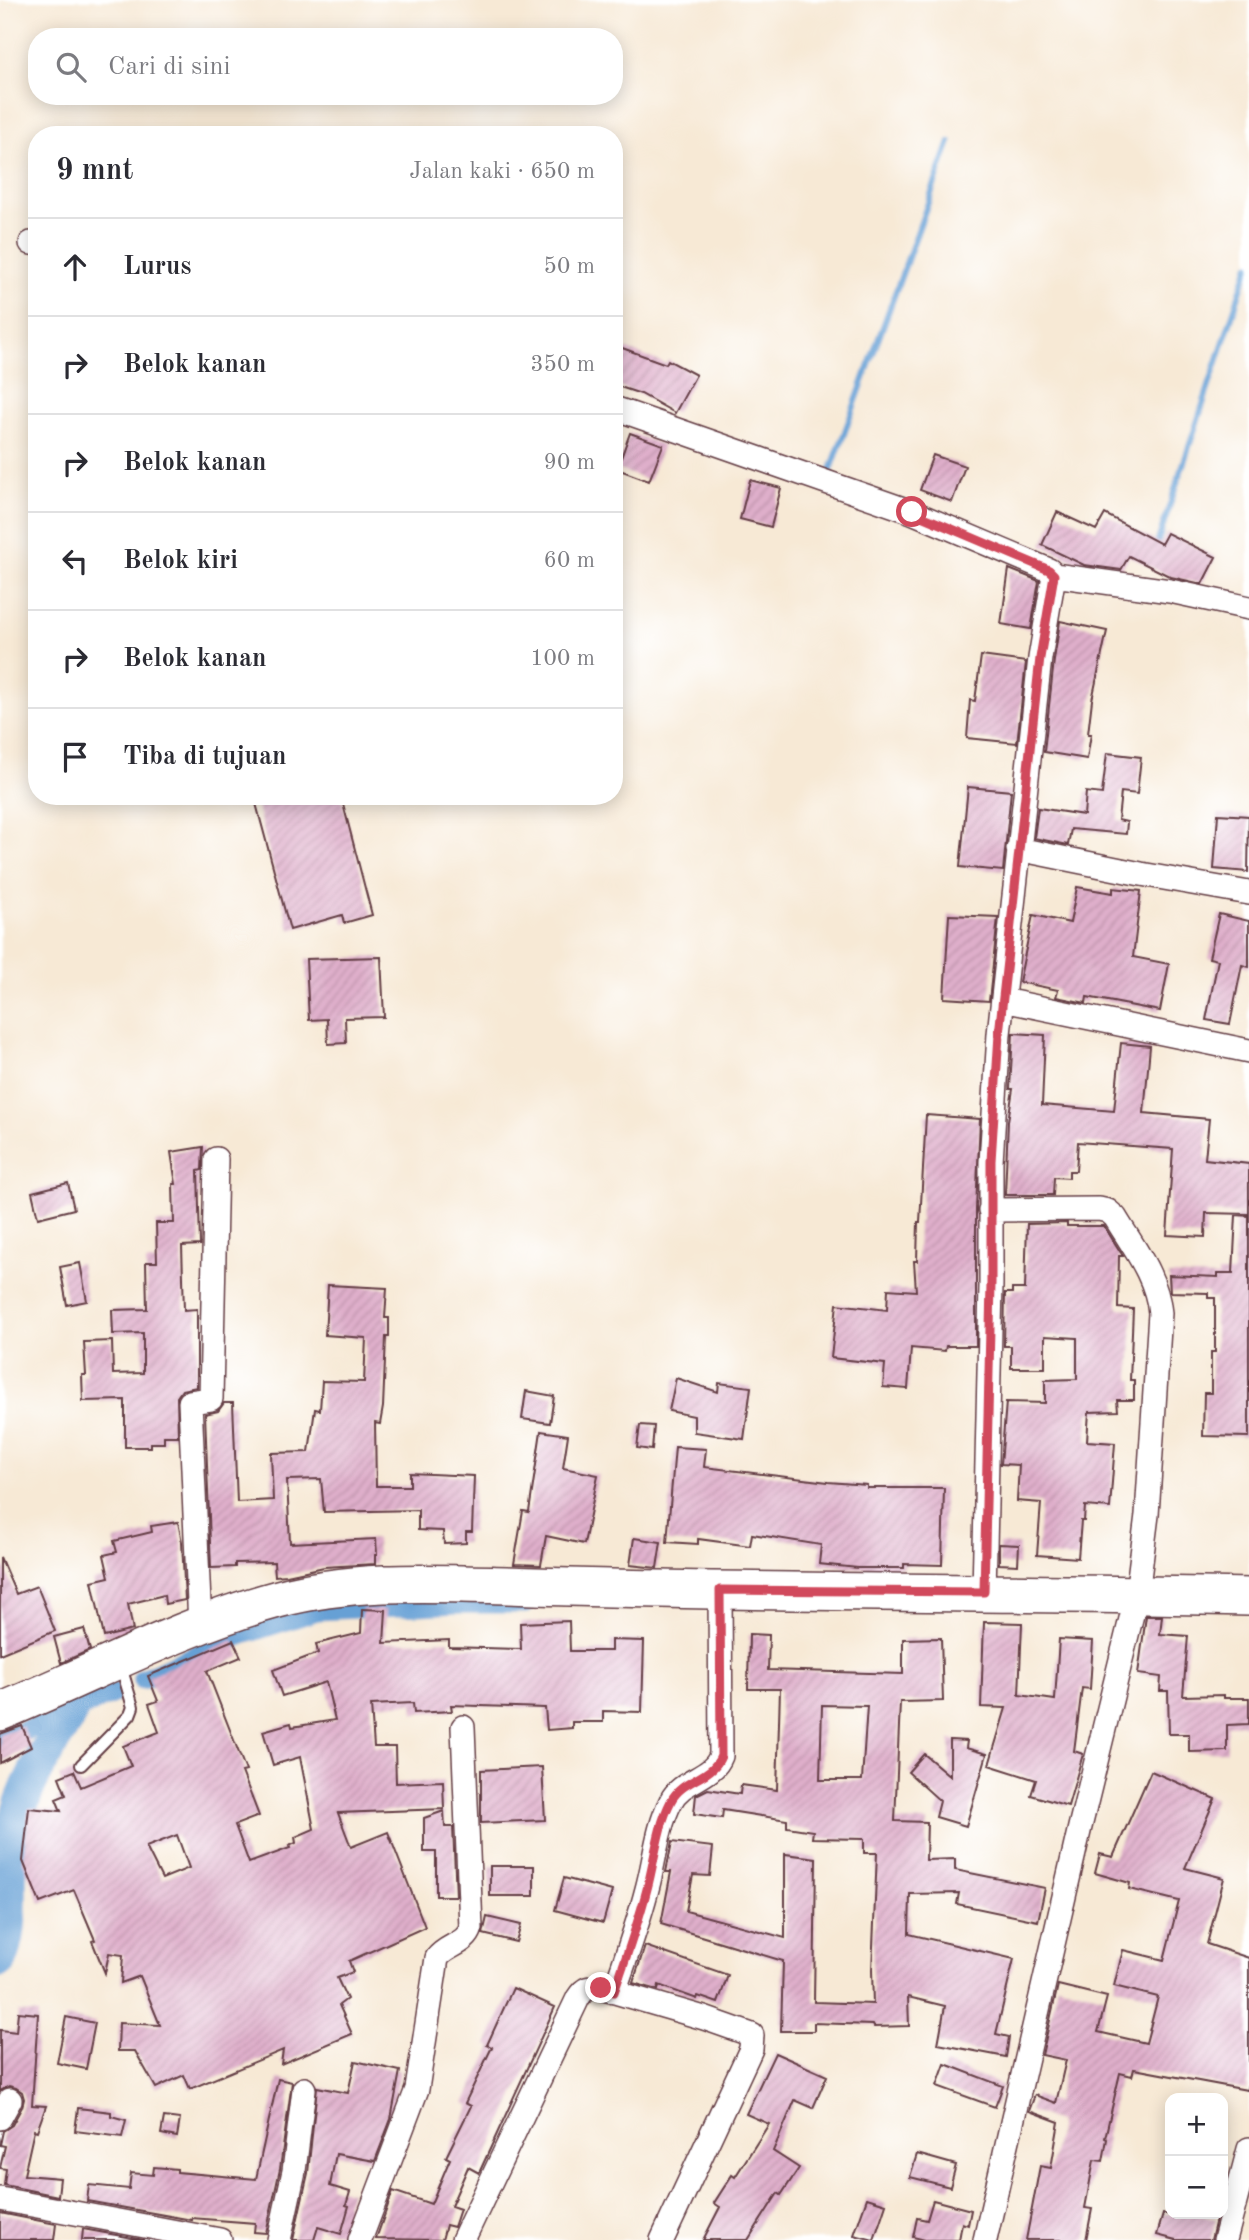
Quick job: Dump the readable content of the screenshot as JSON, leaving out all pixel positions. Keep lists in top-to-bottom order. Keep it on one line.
{"page":{"search":"Cari di sini","heading":["9 mnt","Jalan kaki · 650 m"],"list":[["Lurus","50 m"],["Belok kanan","350 m"],["Belok kanan","90 m"],["Belok kiri","60 m"],["Belok kanan","100 m"],"Tiba di tujuan"],"map_buttons":["+","−"]}}
